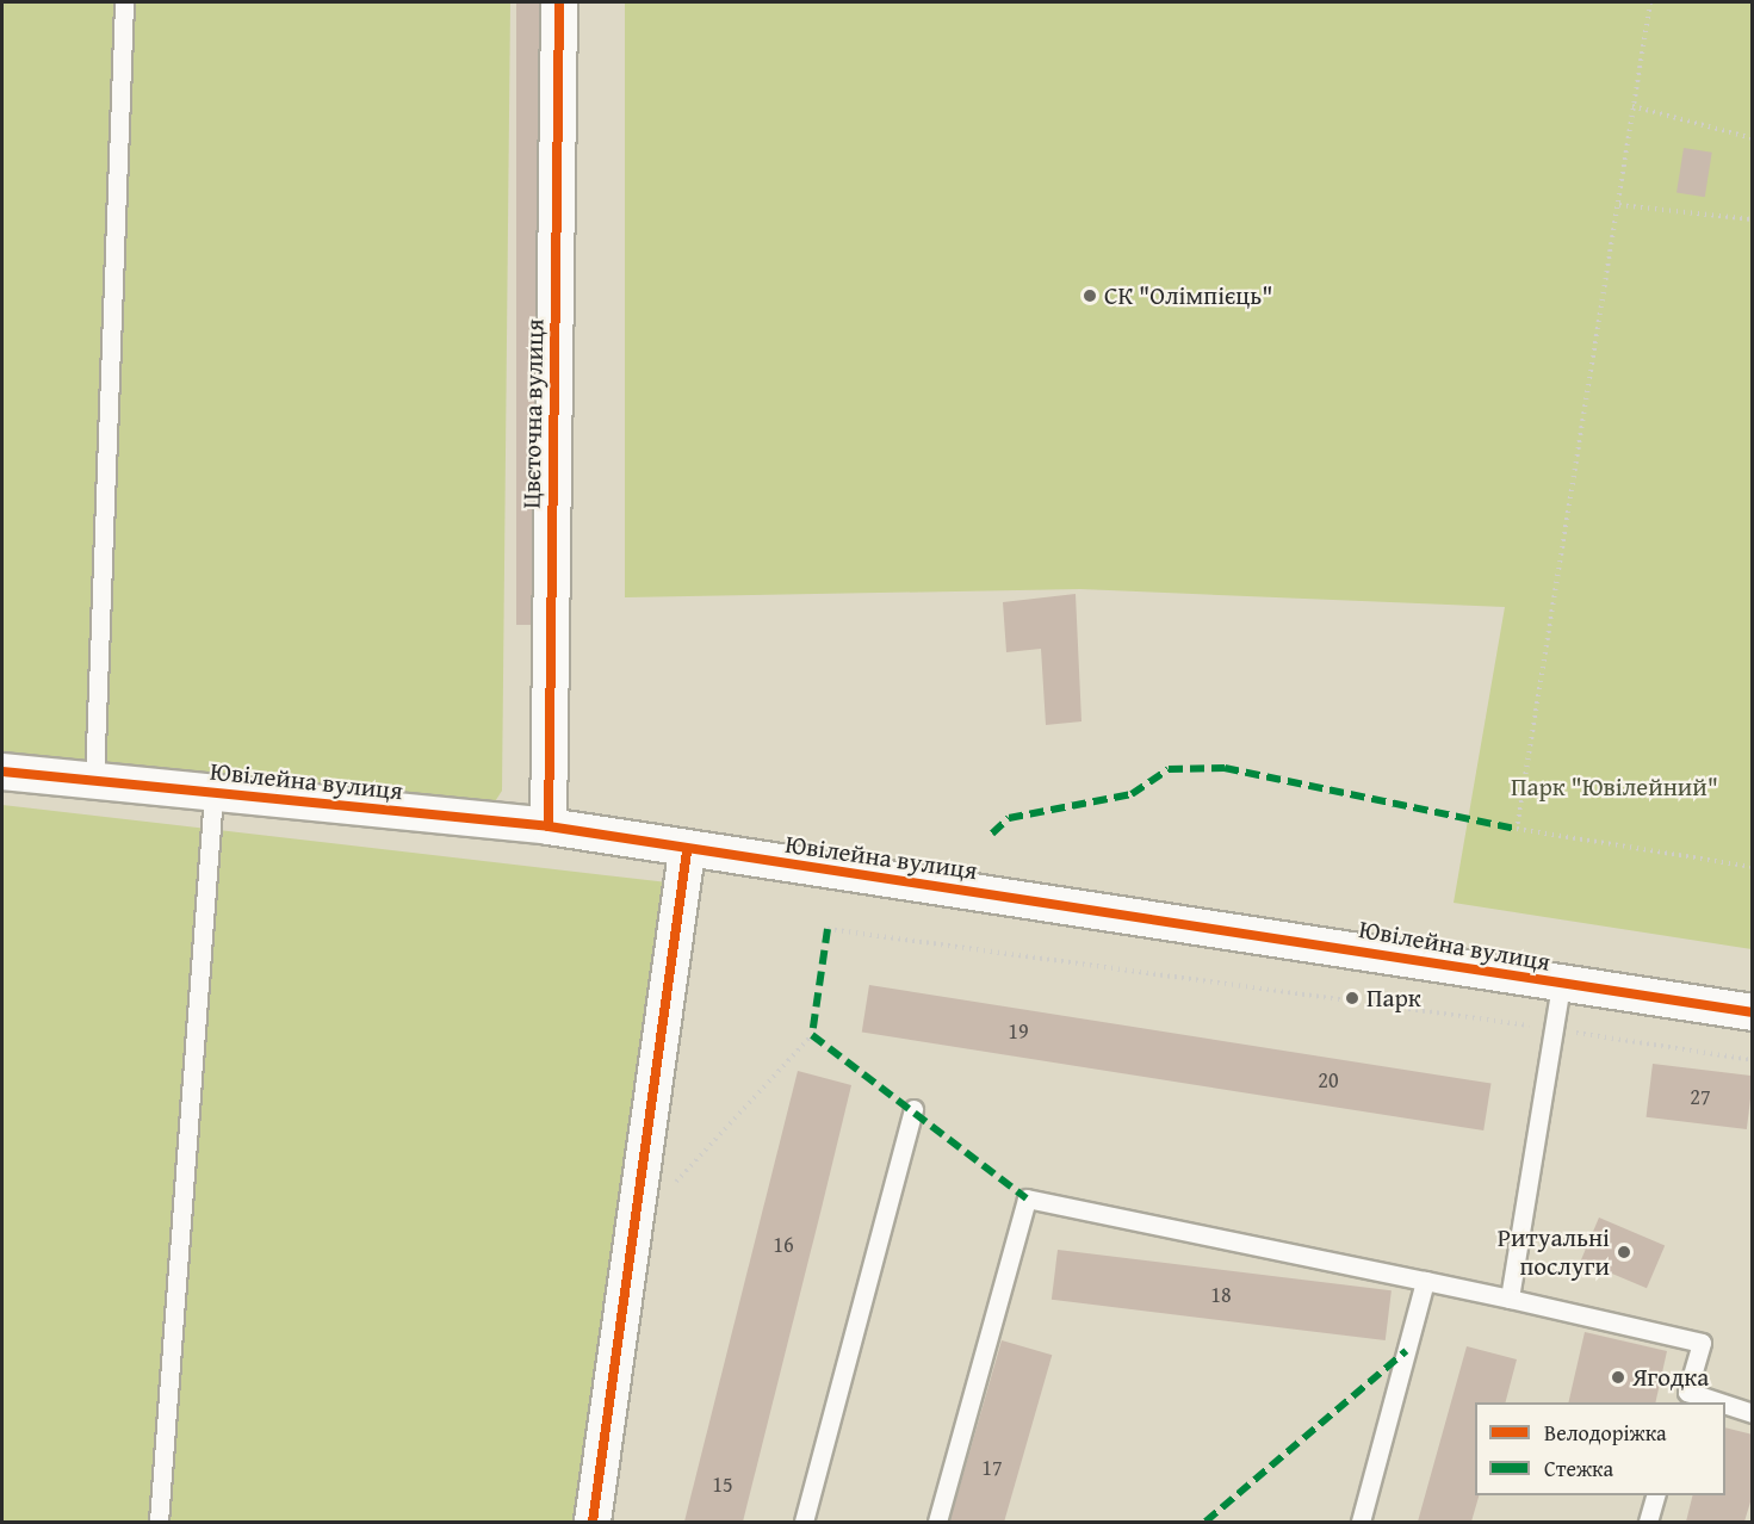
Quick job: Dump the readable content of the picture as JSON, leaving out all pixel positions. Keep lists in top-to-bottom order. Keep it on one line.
{"streets":{"street":["Цвєточна вулиця","Ювілейна вулиця"]},"crossings":[["Цвєточна вулиця","Ювілейна вулиця"]],"parks":["Парк \"Ювілейний\""],"places":["СК \"Олімпієць\"","Парк","Ритуальні послуги","Ягодка"],"house_numbers":["19","20","27","16","18","17","15"],"legend":["Велодоріжка","Стежка"]}
